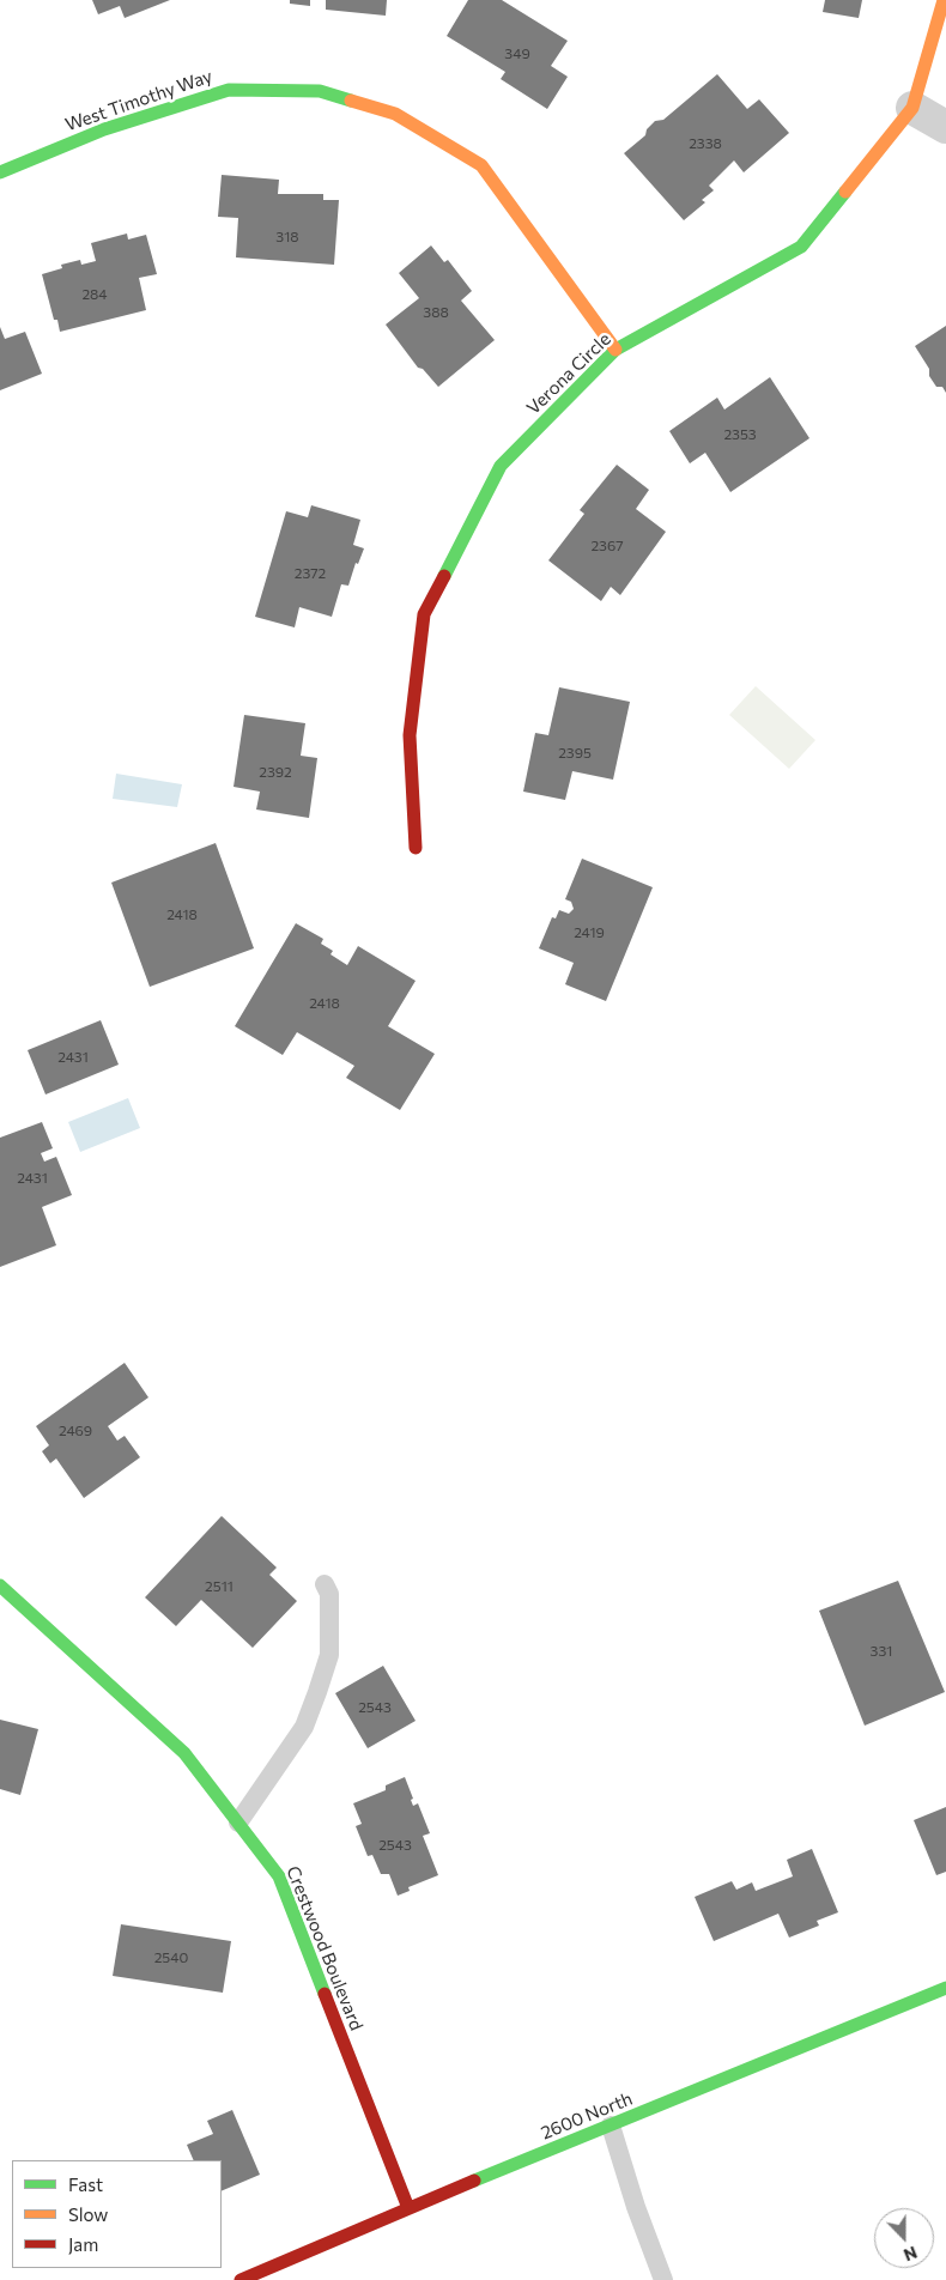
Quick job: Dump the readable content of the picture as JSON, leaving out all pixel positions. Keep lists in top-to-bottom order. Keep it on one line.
{"streets":{"street":["West Timothy Way","Verona Circle","Crestwood Boulevard","2600 North"]},"crossings":[["West Timothy Way","Verona Circle"],["Crestwood Boulevard","2600 North"]],"house_numbers":["349","2338","318","284","388","2353","2367","2372","2395","2392","2418","2419","2418","2431","2431","2469","2511","331","2543","2543","2540"],"legend":["Fast","Slow","Jam"],"north":"bottom"}
